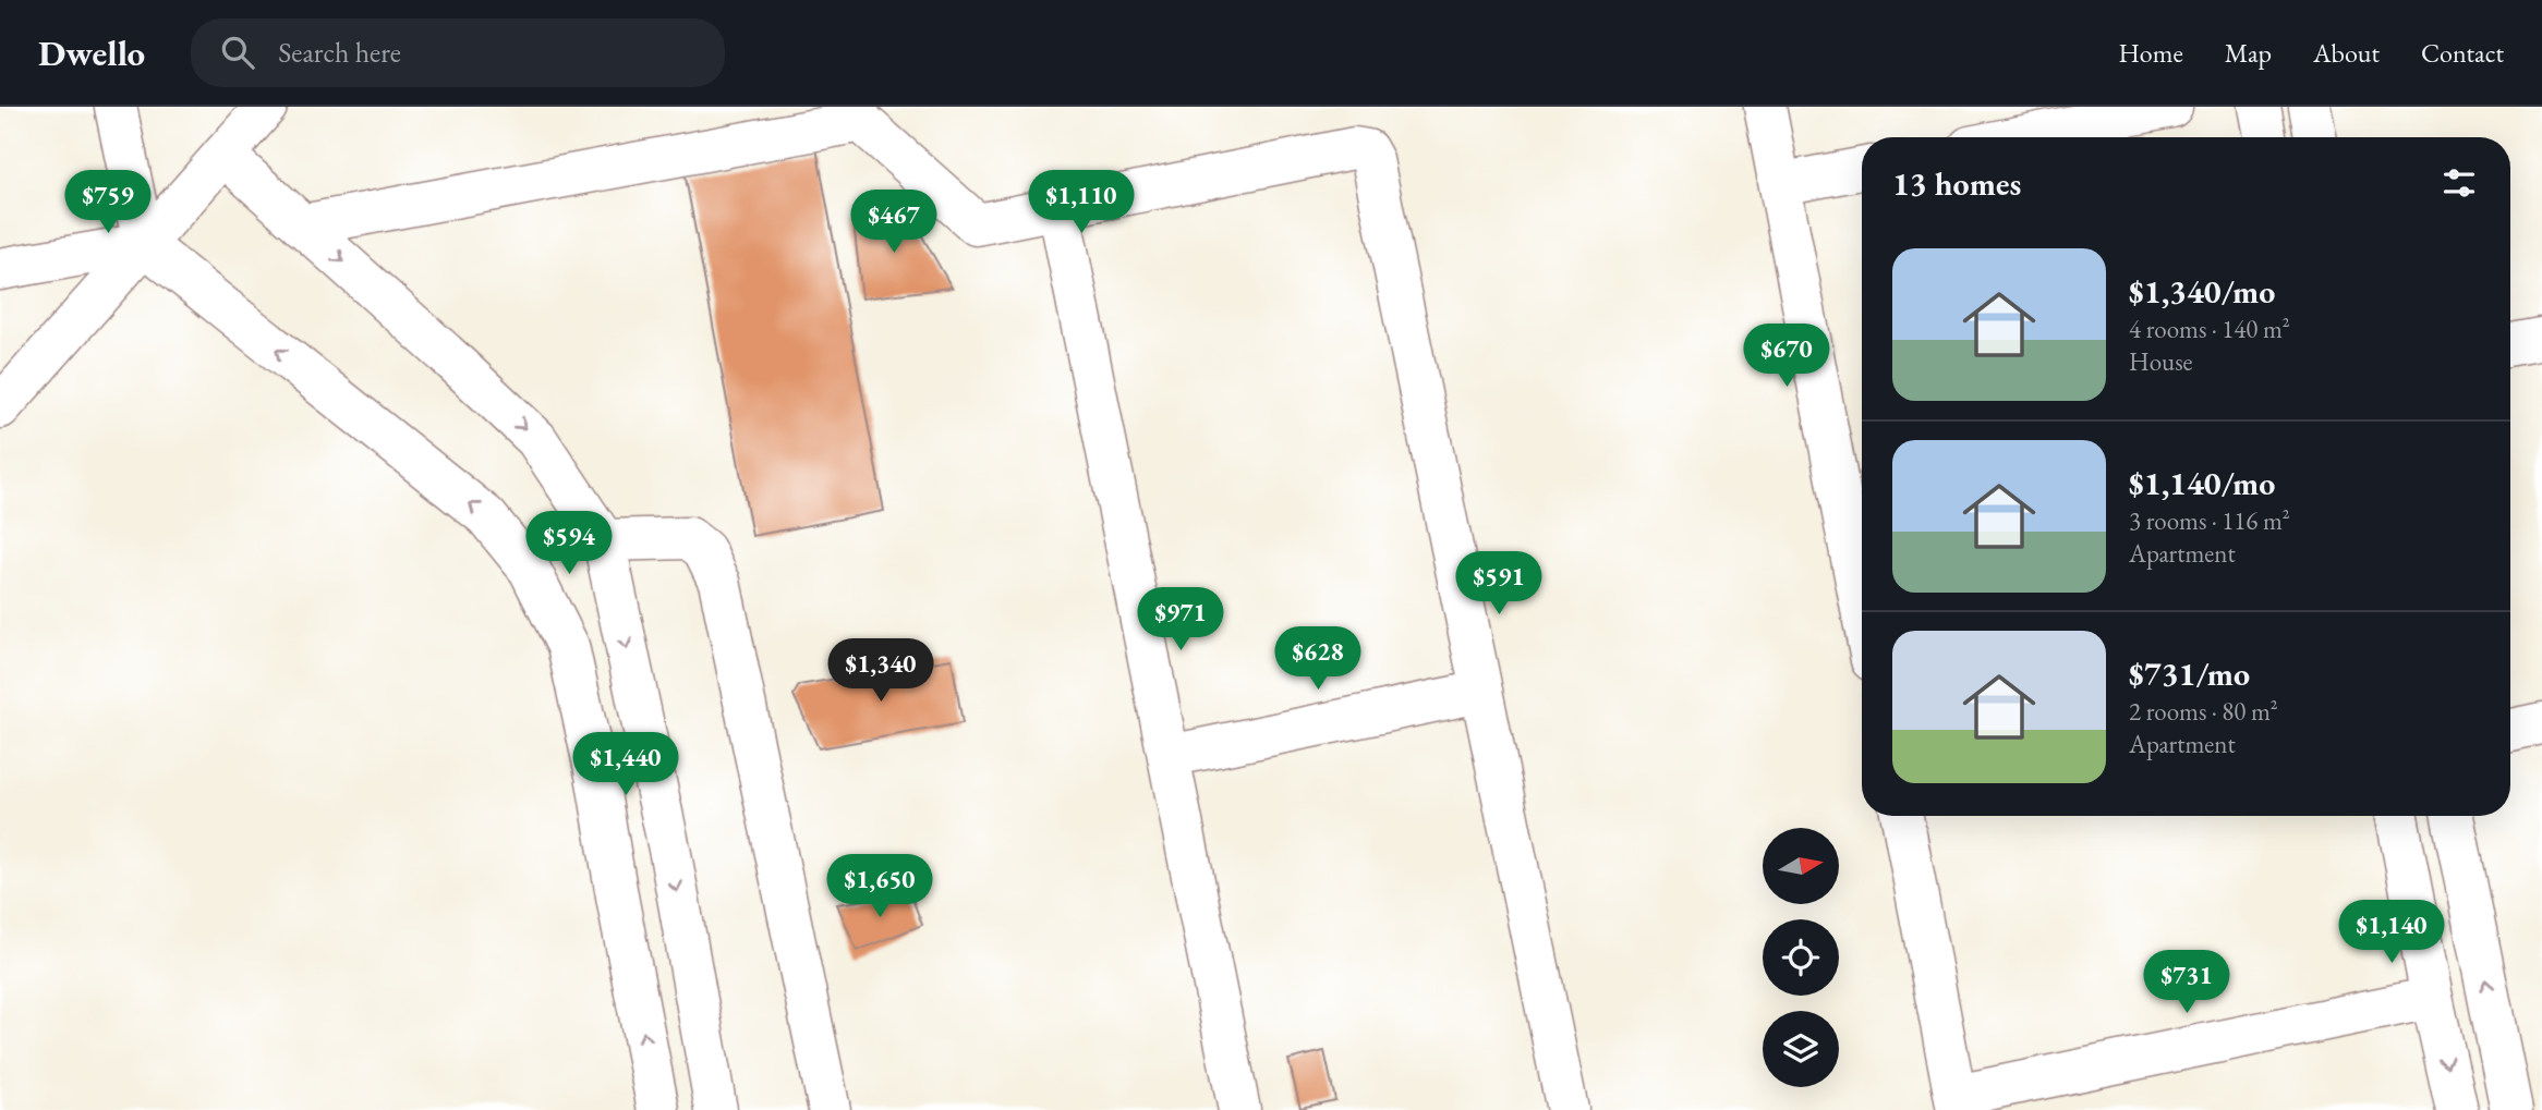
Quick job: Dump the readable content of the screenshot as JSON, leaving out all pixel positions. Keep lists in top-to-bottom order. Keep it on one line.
{"north":"right","page":{"header":"Dwello","search":"Search here","nav":["Home","Map","About","Contact"],"heading":"13 homes","price":["$759","$1,110","$467","$670","$594","$591","$971","$628","$1,340","$1,440","$1,650","$1,140","$731"],"list":[{"name":"$1,340/mo","note":"4 rooms · 140 m² · House"},{"name":"$1,140/mo","note":"3 rooms · 116 m² · Apartment"},{"name":"$731/mo","note":"2 rooms · 80 m² · Apartment"}]}}
